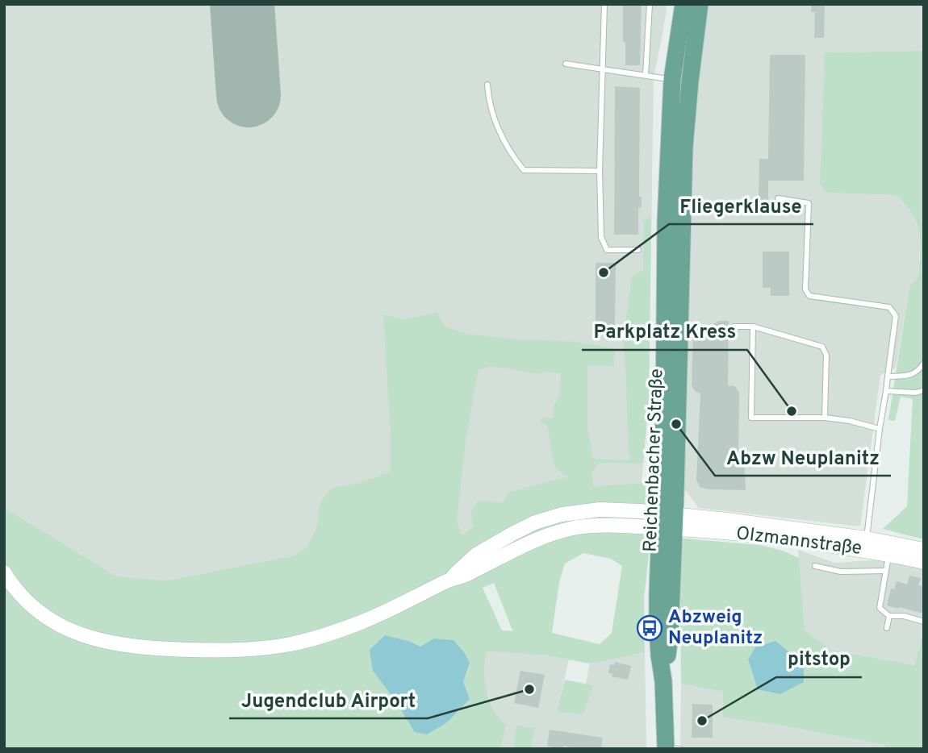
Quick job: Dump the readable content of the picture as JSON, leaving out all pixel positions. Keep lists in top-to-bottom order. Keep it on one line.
{"streets":{"main road":["Reichenbacher Straße","Olzmannstraße"]},"crossings":[["Reichenbacher Straße","Olzmannstraße"]],"places":{"other":["Fliegerklause","Parkplatz Kress","Abzw Neuplanitz","Jugendclub Airport","pitstop"],"bus stop":["Abzweig Neuplanitz"]}}
